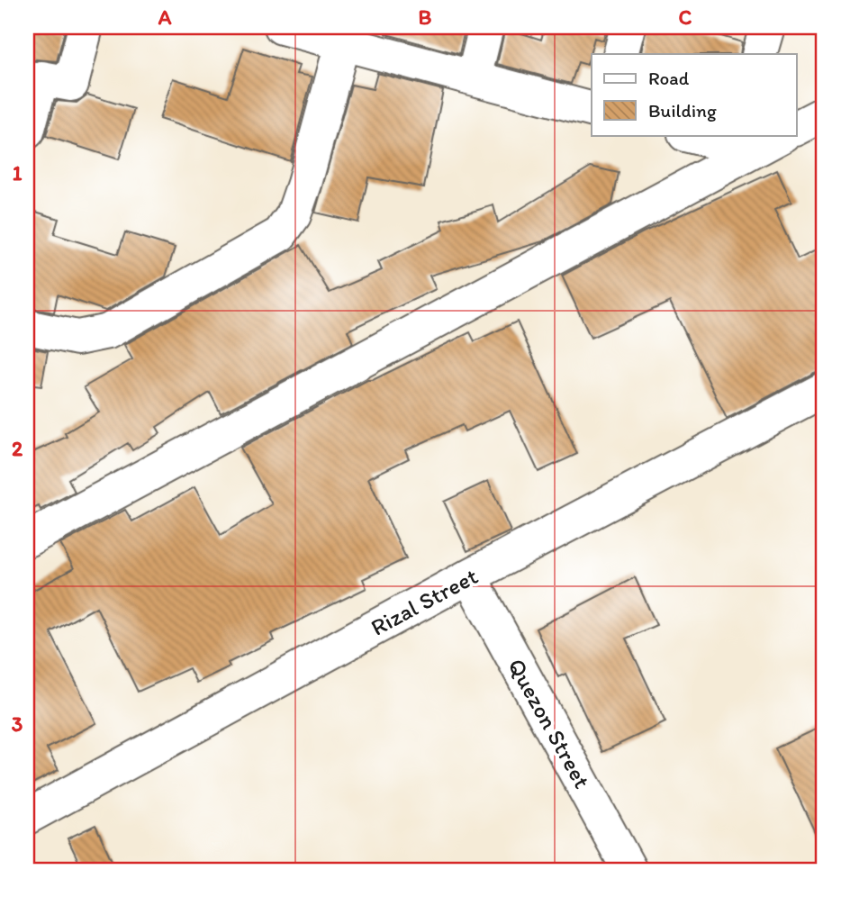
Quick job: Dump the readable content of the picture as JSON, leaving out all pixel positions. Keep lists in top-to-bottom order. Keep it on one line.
{"streets":{"street":["Rizal Street","Quezon Street"]},"crossings":[["Rizal Street","Quezon Street"]],"legend":["Road","Building"],"grid":{"columns":["A","B","C"],"rows":["1","2","3"]}}
